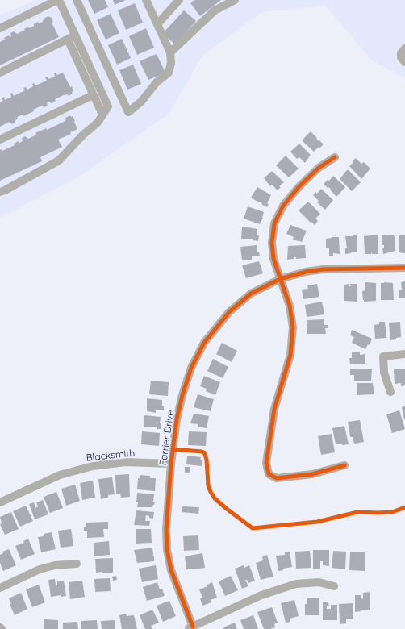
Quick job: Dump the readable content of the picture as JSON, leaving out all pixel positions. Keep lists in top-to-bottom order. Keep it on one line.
{"streets":{"street":["Farrier Drive","Blacksmith"]},"crossings":[["Farrier Drive","Blacksmith"]]}
